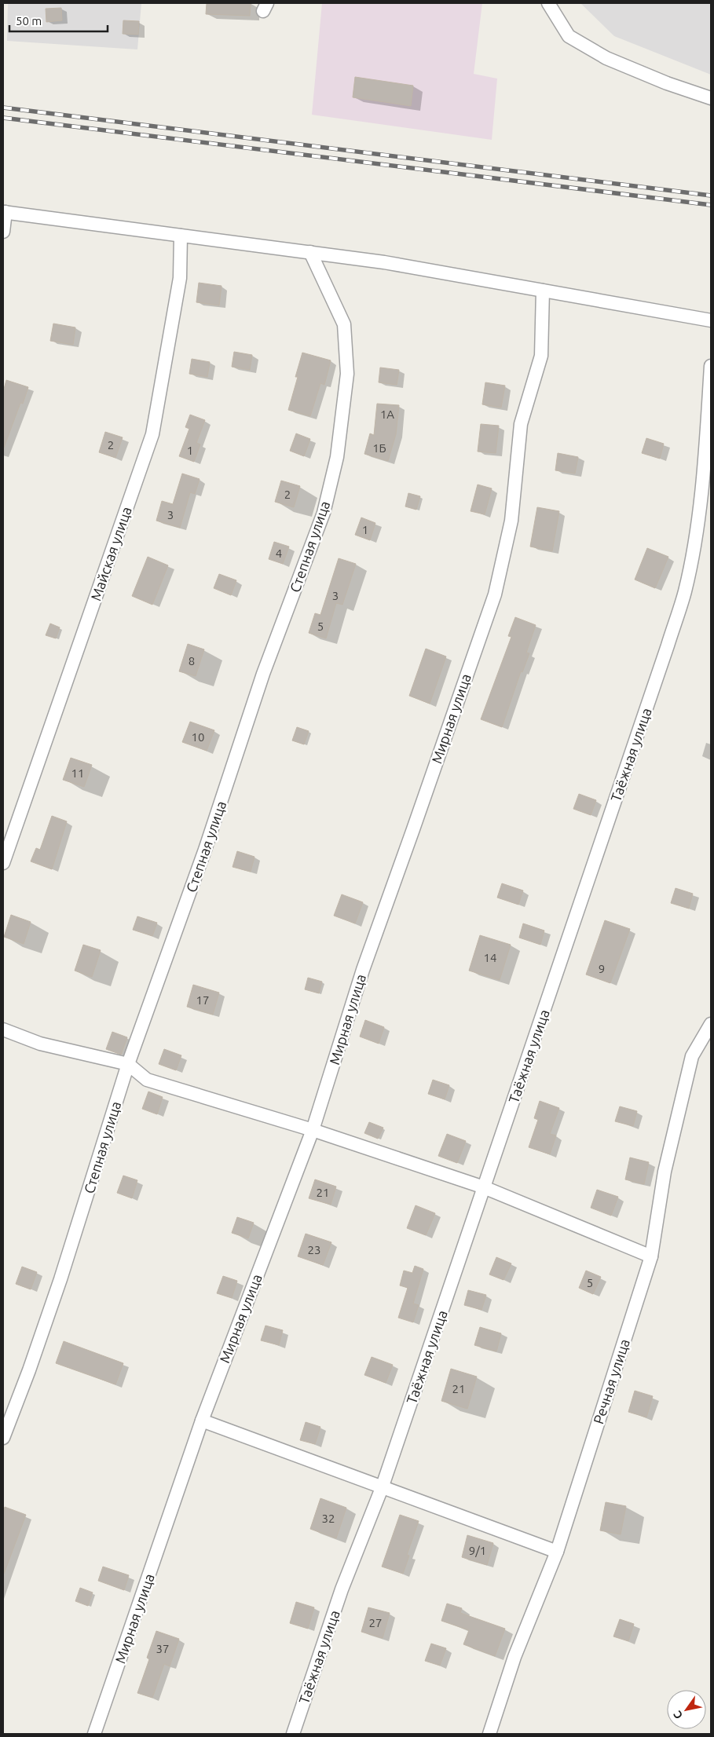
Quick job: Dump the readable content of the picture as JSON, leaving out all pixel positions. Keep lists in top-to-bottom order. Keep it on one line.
{"streets":{"street":["Степная улица","Майская улица","Мирная улица","Таёжная улица","Речная улица"]},"house_numbers":["1А","2","1Б","1","2","3","1","4","3","5","8","10","11","14","9","17","21","23","5","21","32","9/1","27","37"],"scale_bar":"50 m","north":"bottom left"}
